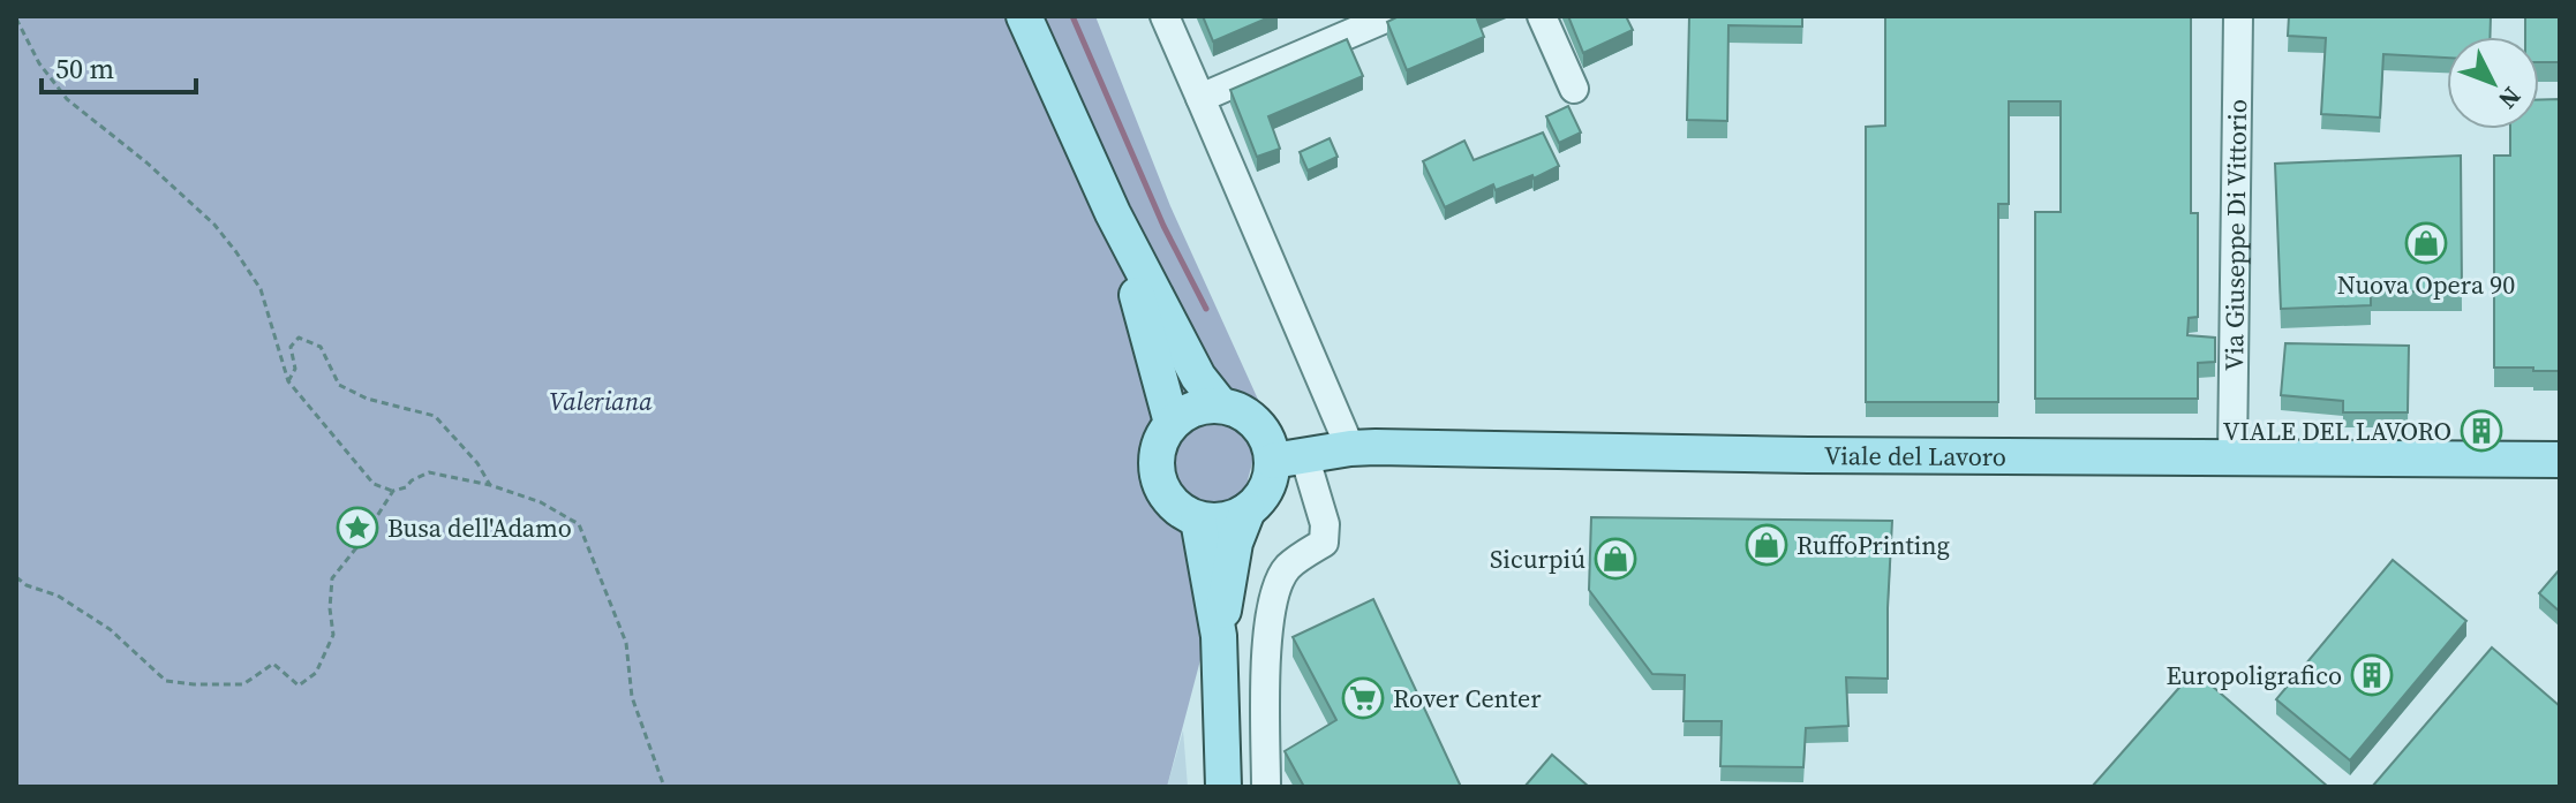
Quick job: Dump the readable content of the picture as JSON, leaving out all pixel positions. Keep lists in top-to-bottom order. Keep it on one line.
{"streets":{"main road":["Viale del Lavoro"],"street":["Via Giuseppe Di Vittorio"]},"crossings":[["Via Giuseppe Di Vittorio","Viale del Lavoro"]],"parks":["Valeriana"],"places":{"shop":["Nuova Opera 90","RuffoPrinting","Sicurpiú"],"building":["VIALE DEL LAVORO","Europoligrafico"],"place":["Busa dell'Adamo"],"supermarket":["Rover Center"]},"scale_bar":"50 m","north":"bottom right"}
